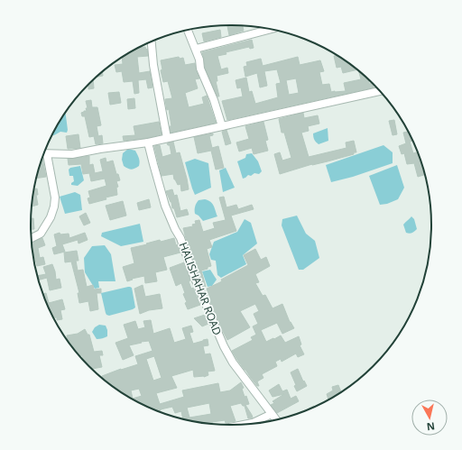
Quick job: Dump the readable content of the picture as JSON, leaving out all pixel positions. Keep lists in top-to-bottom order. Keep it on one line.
{"streets":{"street":["HALISHAHAR ROAD"]},"north":"bottom"}
